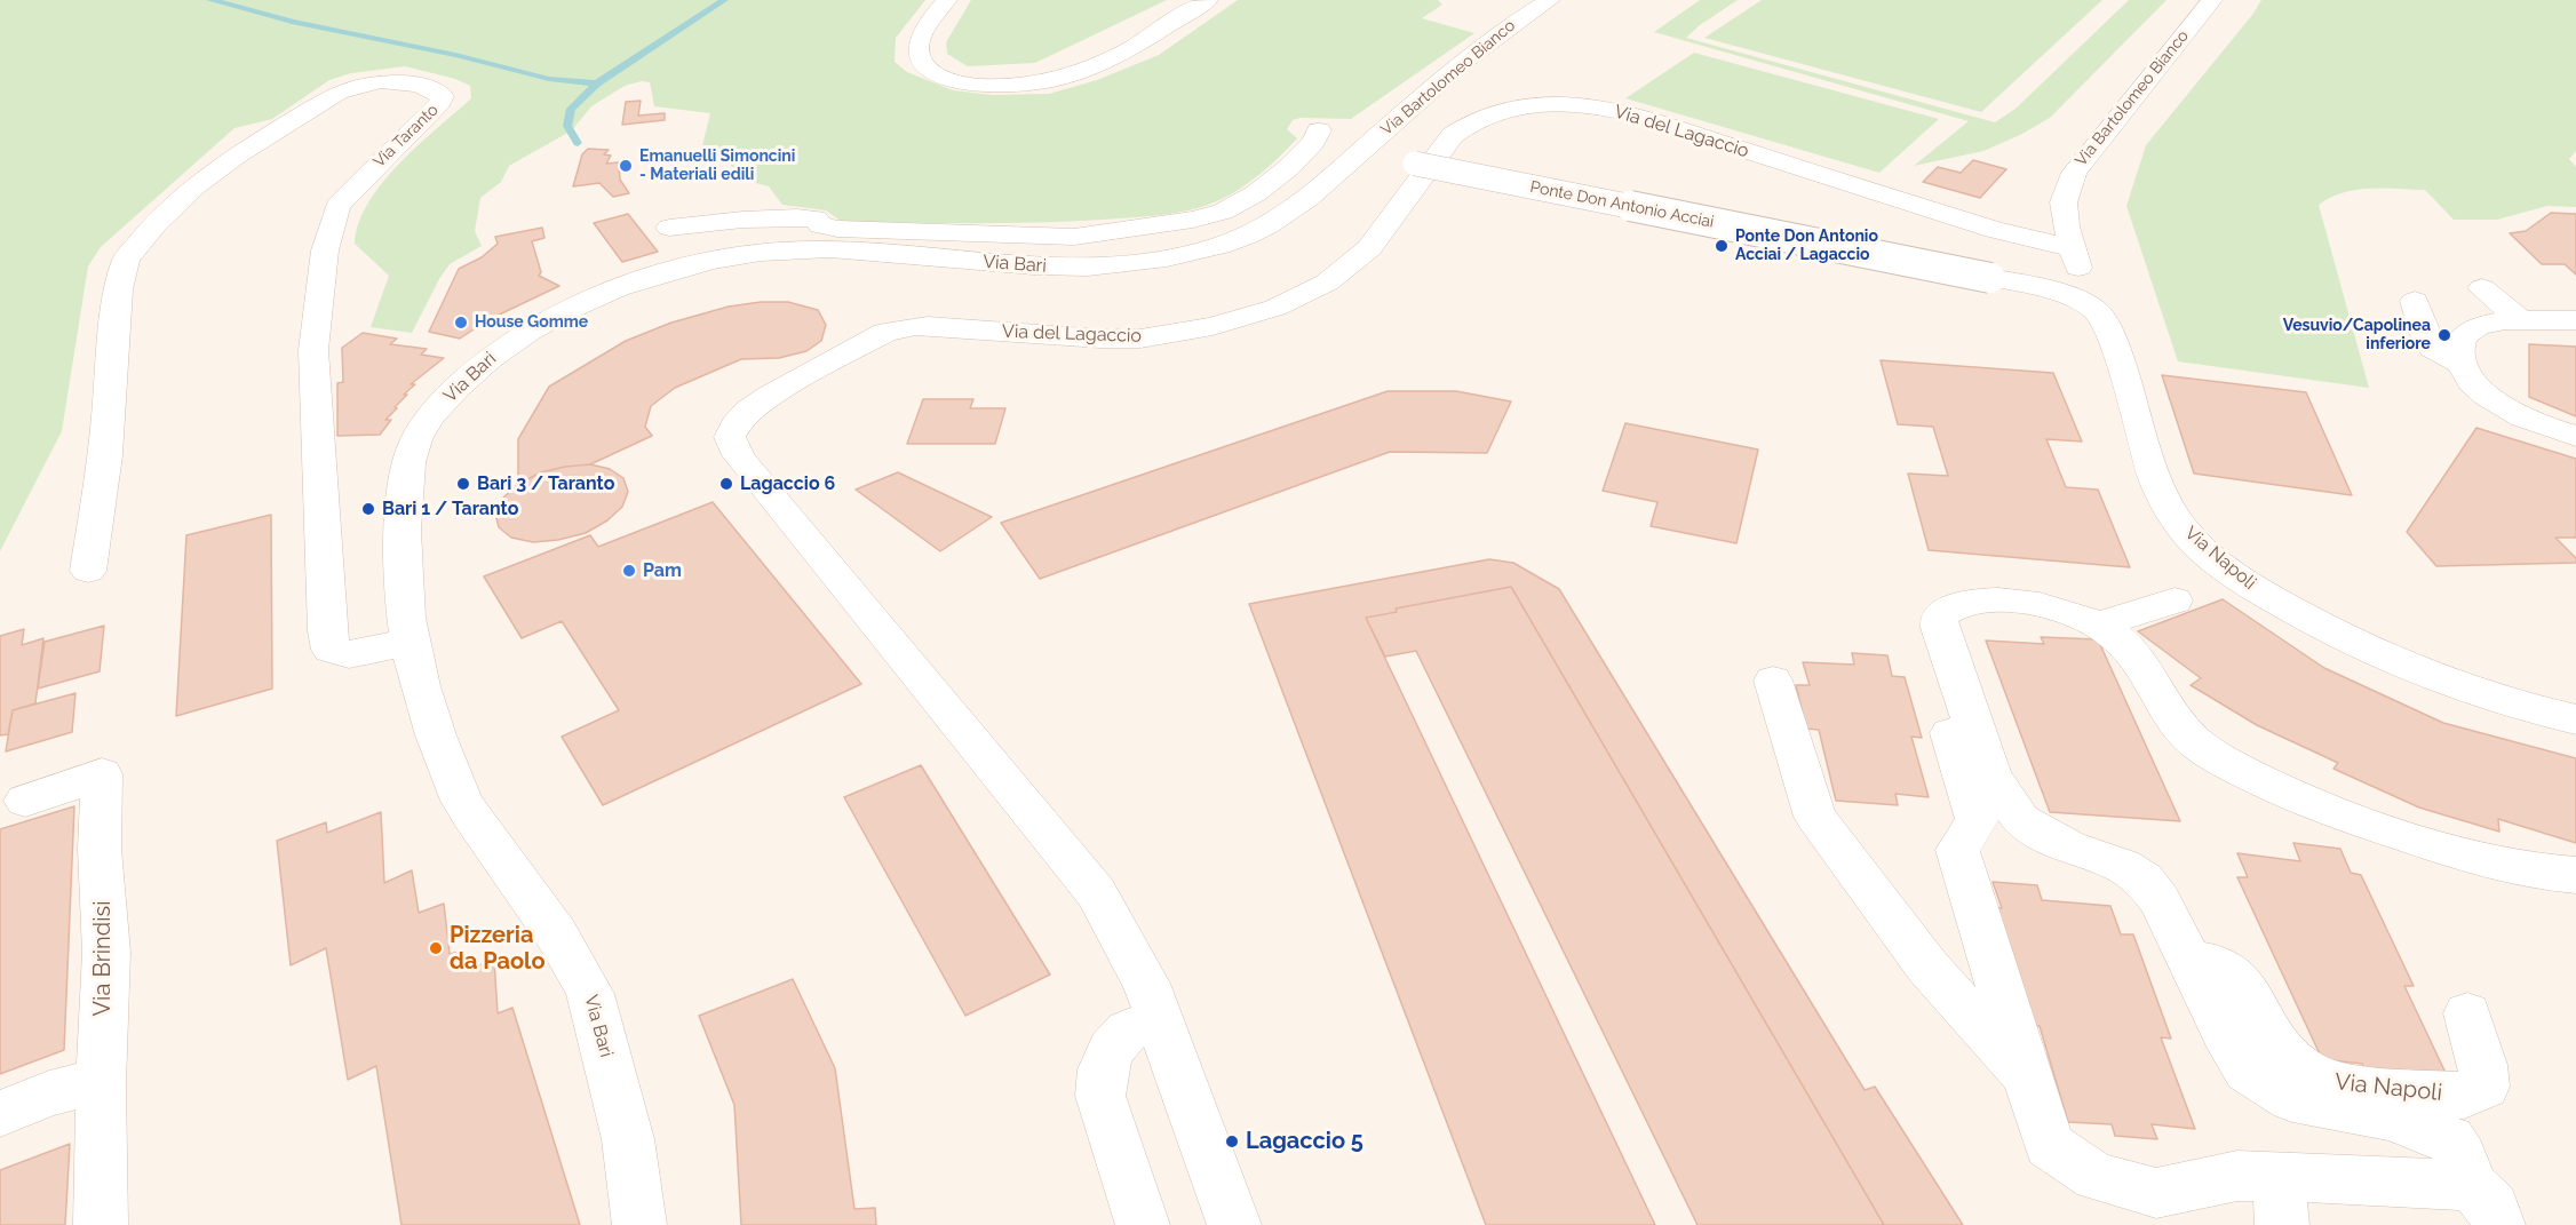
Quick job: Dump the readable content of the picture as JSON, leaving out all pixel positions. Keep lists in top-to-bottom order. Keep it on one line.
{"streets":{"street":["Via Bartolomeo Bianco","Via del Lagaccio","Via Taranto","Ponte Don Antonio Acciai","Via Bari","Via Napoli","Via Brindisi"]},"crossings":[["Via Bartolomeo Bianco","Ponte Don Antonio Acciai"],["Via Bartolomeo Bianco","Via Bari"],["Via Taranto","Via Bari"],["Ponte Don Antonio Acciai","Via Bari"]],"places":["Emanuelli Simoncini - Materiali edili","Ponte Don Antonio Acciai / Lagaccio","House Gomme","Vesuvio/Capolinea inferiore","Bari 3 / Taranto","Lagaccio 6","Bari 1 / Taranto","Pam","Pizzeria da Paolo","Lagaccio 5"]}
